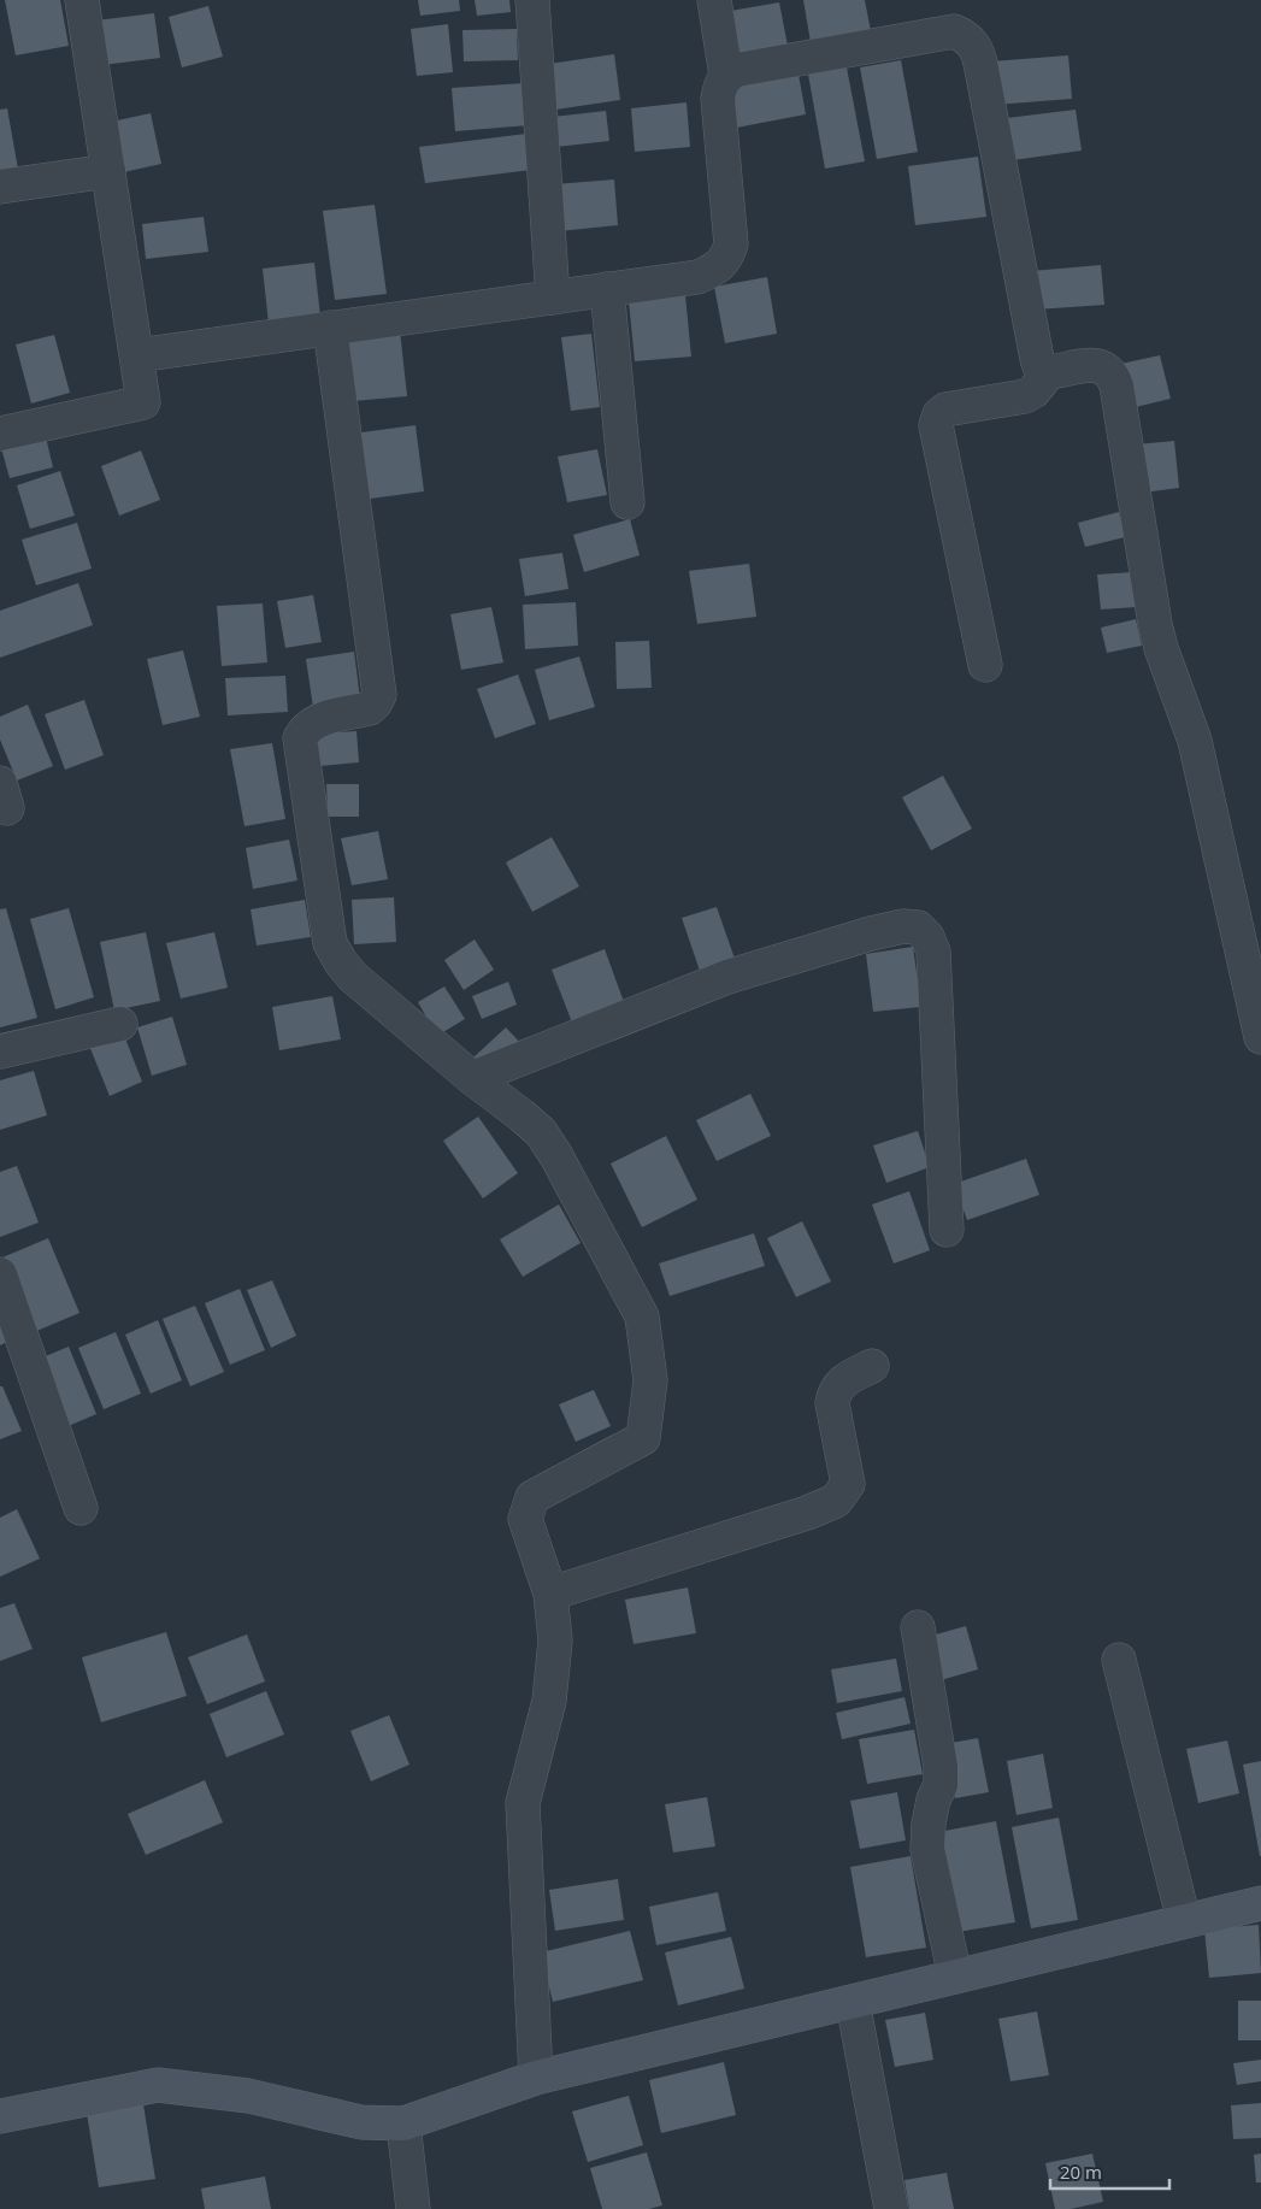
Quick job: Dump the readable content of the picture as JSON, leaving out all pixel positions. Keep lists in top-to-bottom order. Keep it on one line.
{"scale_bar":"20 m"}
